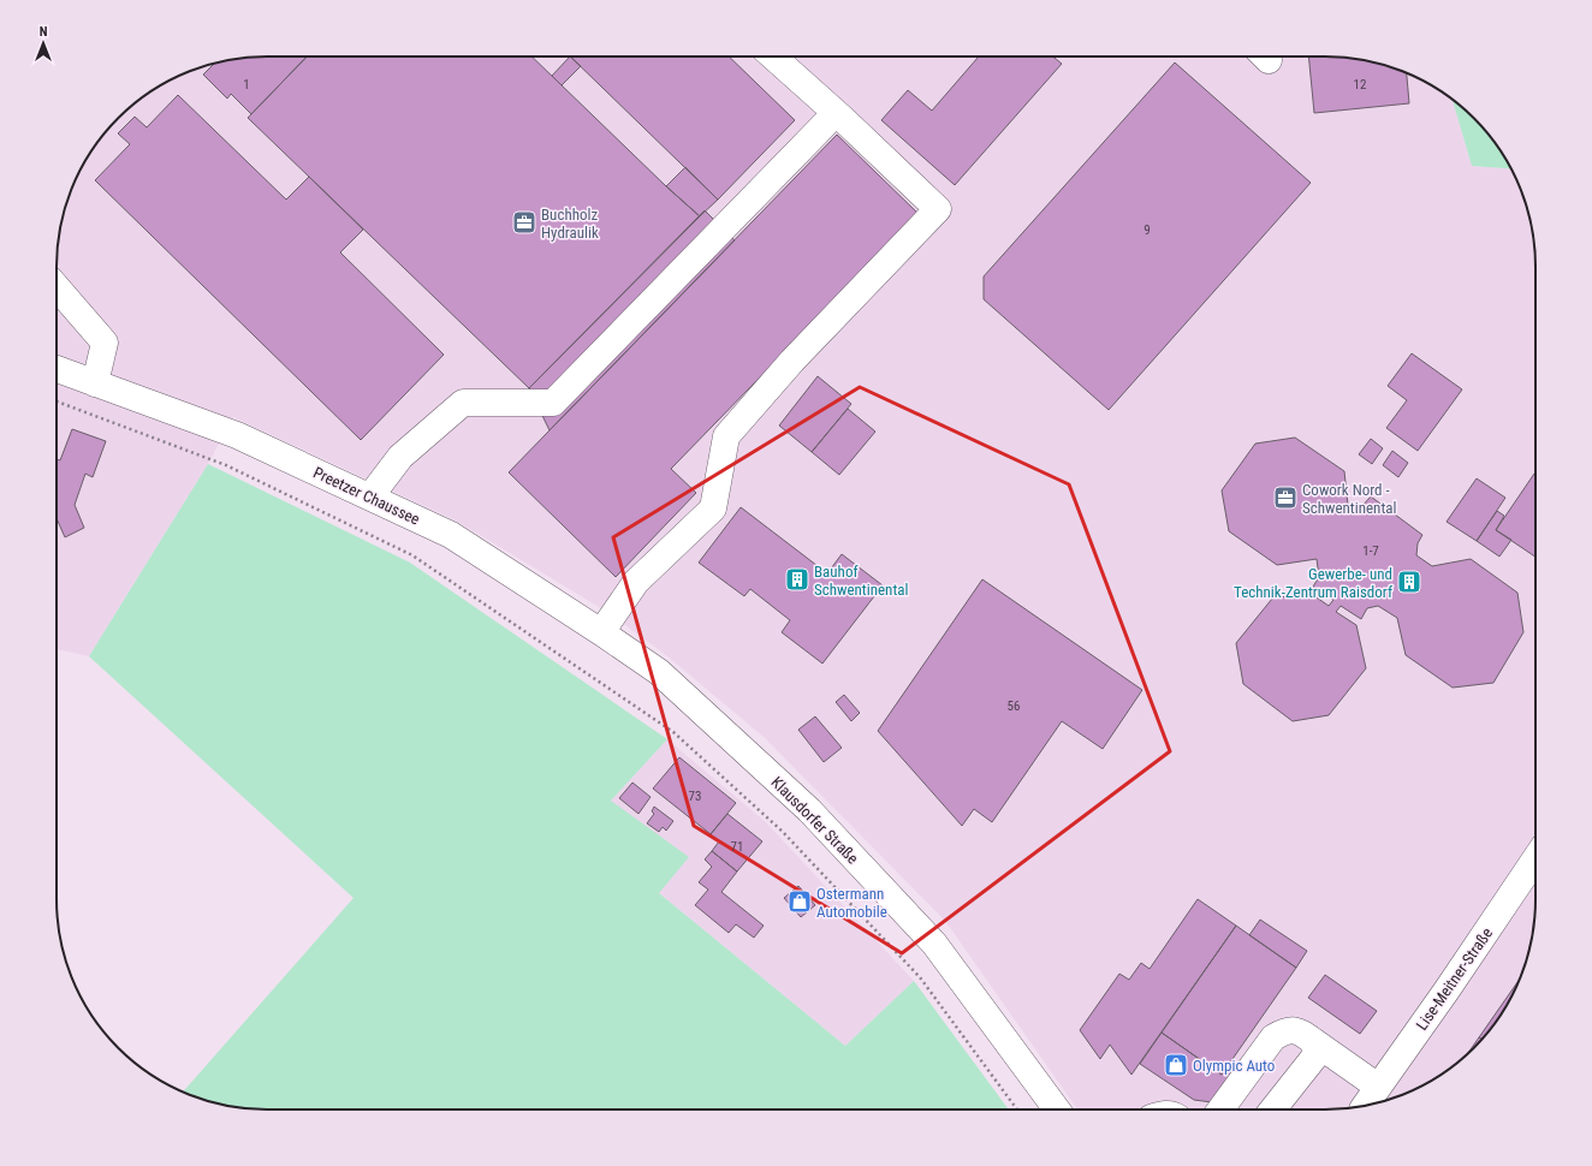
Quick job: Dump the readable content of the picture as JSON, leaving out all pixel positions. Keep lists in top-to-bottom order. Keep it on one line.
{"streets":{"street":["Preetzer Chaussee","Klausdorfer Straße","Lise-Meitner-Straße"]},"crossings":[["Preetzer Chaussee","Klausdorfer Straße"]],"places":{"office":["Buchholz Hydraulik","Cowork Nord - Schwentinental"],"building":["Bauhof Schwentinental","Gewerbe- und Technik-Zentrum Raisdorf"],"shop":["Ostermann Automobile","Olympic Auto"]},"house_numbers":["1","12","9","1-7","56","73","71"],"north":"top"}
